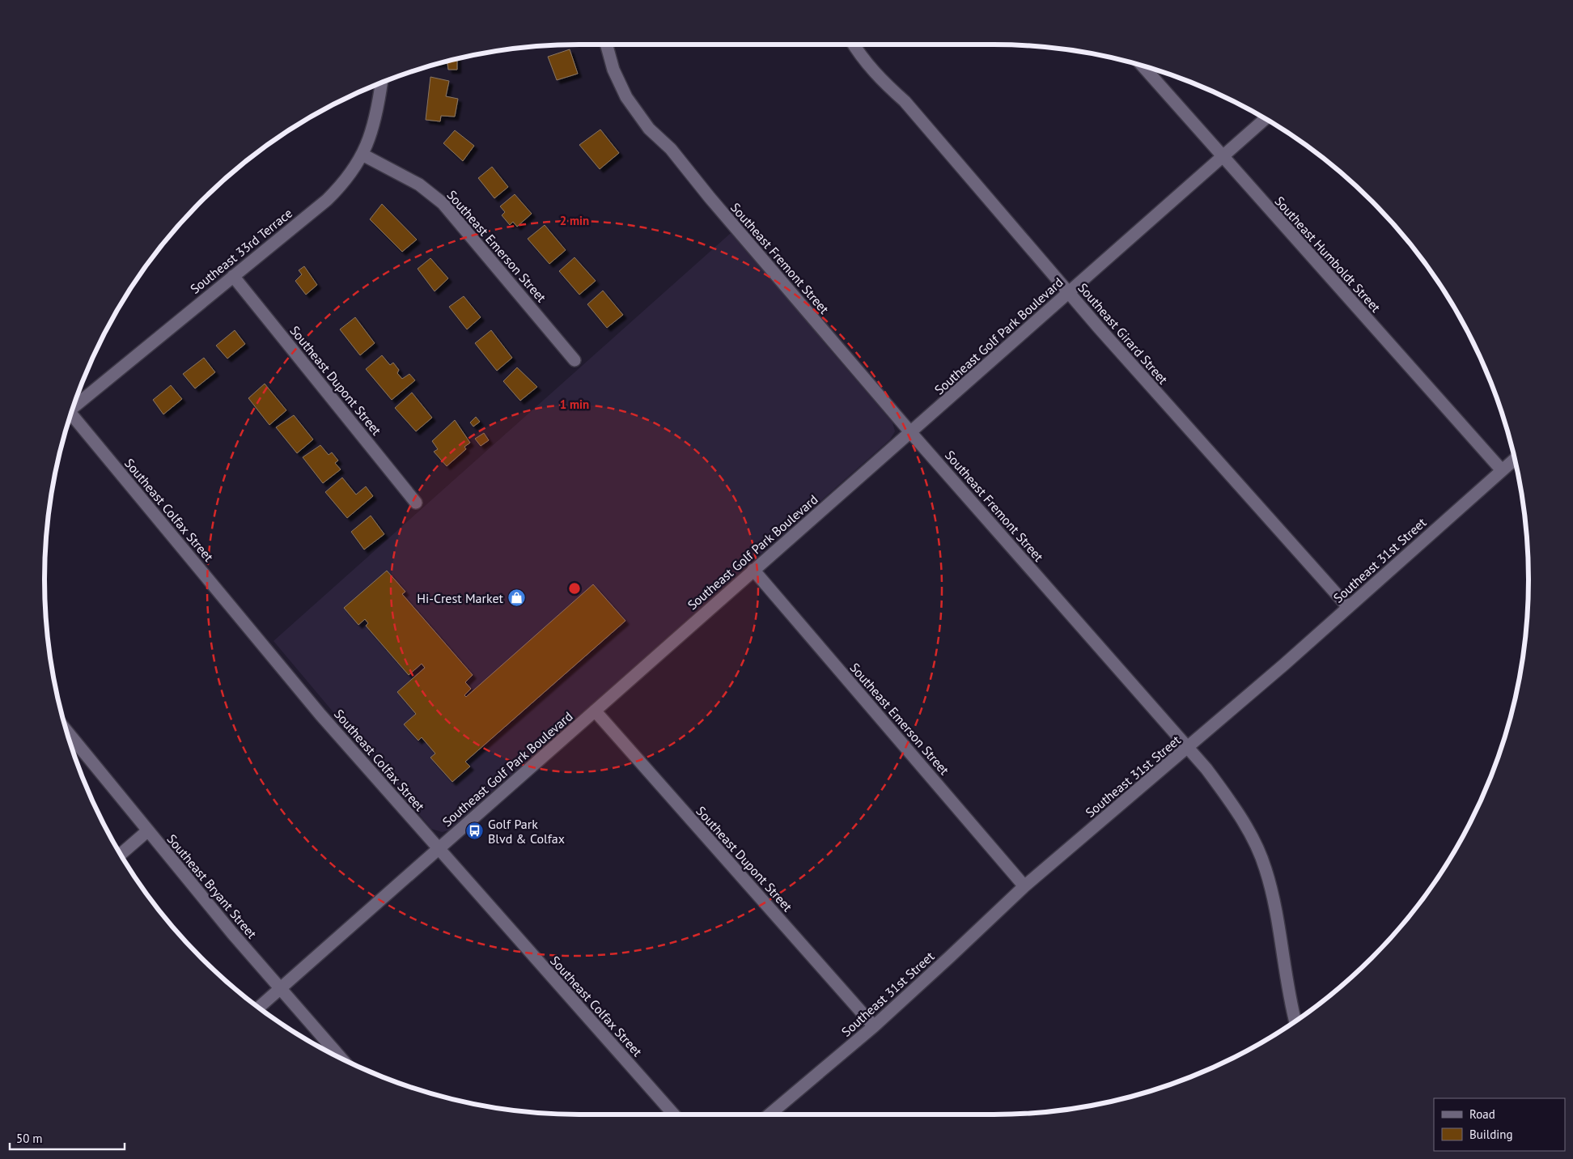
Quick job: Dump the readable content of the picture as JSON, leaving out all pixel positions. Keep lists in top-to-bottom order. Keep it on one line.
{"streets":{"street":["Southeast Emerson Street","Southeast 33rd Terrace","Southeast Humboldt Street","Southeast Fremont Street","Southeast Girard Street","Southeast Golf Park Boulevard","Southeast Dupont Street","Southeast Colfax Street","Southeast 31st Street","Southeast Bryant Street"]},"crossings":[["Southeast Emerson Street","Southeast 33rd Terrace"],["Southeast Emerson Street","Southeast Golf Park Boulevard"],["Southeast Emerson Street","Southeast 31st Street"],["Southeast 33rd Terrace","Southeast Dupont Street"],["Southeast Humboldt Street","Southeast Golf Park Boulevard"],["Southeast Humboldt Street","Southeast 31st Street"],["Southeast Fremont Street","Southeast Golf Park Boulevard"],["Southeast Fremont Street","Southeast 31st Street"],["Southeast Girard Street","Southeast Golf Park Boulevard"],["Southeast Girard Street","Southeast 31st Street"],["Southeast Golf Park Boulevard","Southeast Dupont Street"],["Southeast Golf Park Boulevard","Southeast Colfax Street"],["Southeast Golf Park Boulevard","Southeast Bryant Street"],["Southeast Dupont Street","Southeast 31st Street"]],"places":{"shop":["Hi-Crest Market"],"bus stop":["Golf Park Blvd & Colfax"]},"legend":["Road","Building"],"scale_bar":"50 m","rings":["2 min","1 min"]}
